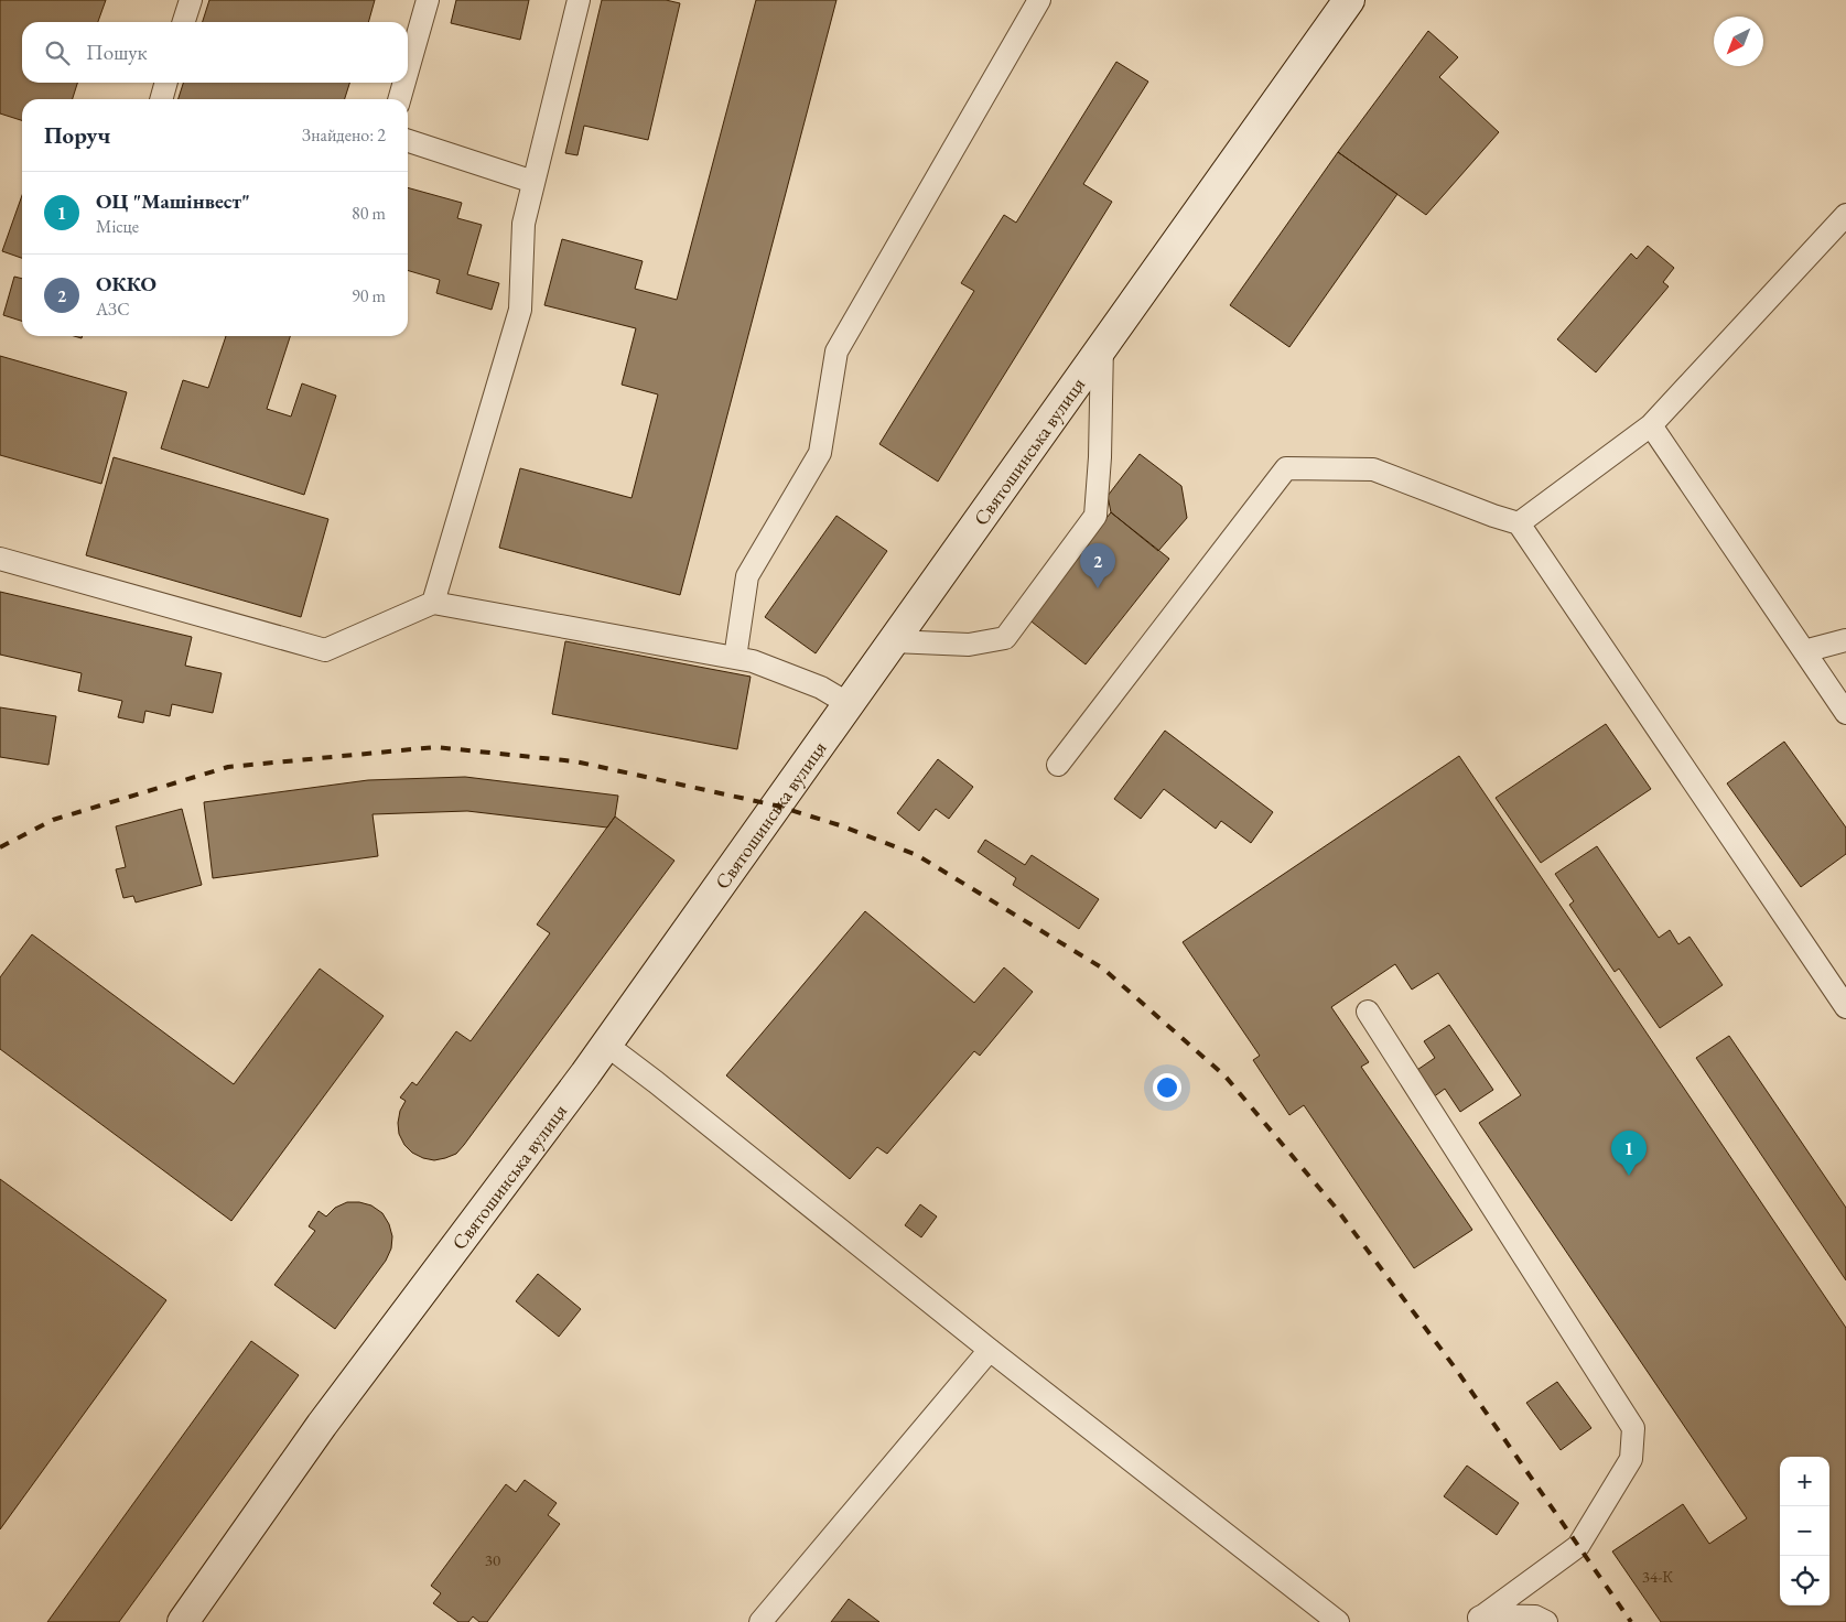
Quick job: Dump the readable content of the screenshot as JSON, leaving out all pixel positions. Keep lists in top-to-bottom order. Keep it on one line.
{"streets":{"main road":["Святошинська вулиця"]},"house_numbers":["30","34-К"],"north":"bottom left","page":{"search":"Пошук","heading":["Поруч","Знайдено: 2"],"list":[{"mark":"1","name":"ОЦ \"Машінвест\"","note":"Місце","value":"80 m"},{"mark":"2","name":"ОККО","note":"АЗС","value":"90 m"}],"pins":["2","1"],"map_buttons":["+","−"]}}
